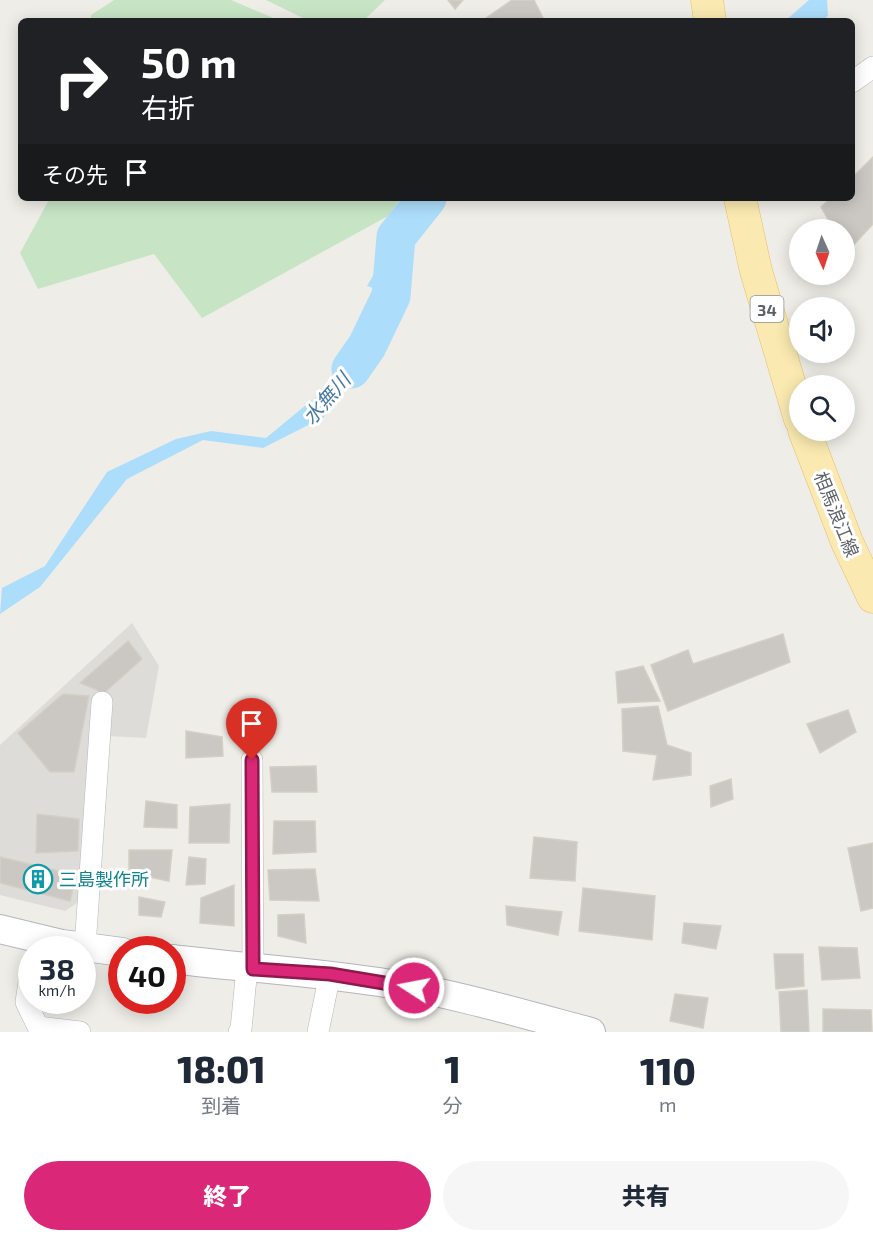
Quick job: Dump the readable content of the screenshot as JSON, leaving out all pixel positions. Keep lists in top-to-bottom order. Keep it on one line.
{"streets":{"main road":["34","相馬浪江線"]},"water":["水無川"],"places":{"building":["三島製作所"]},"north":"bottom","page":{"turn":["50 m","右折"],"then":"その先","speed":"38 km/h","limit":"40","eta":["18:01","到着","1","分","110","m"],"buttons":["終了","共有"]}}
